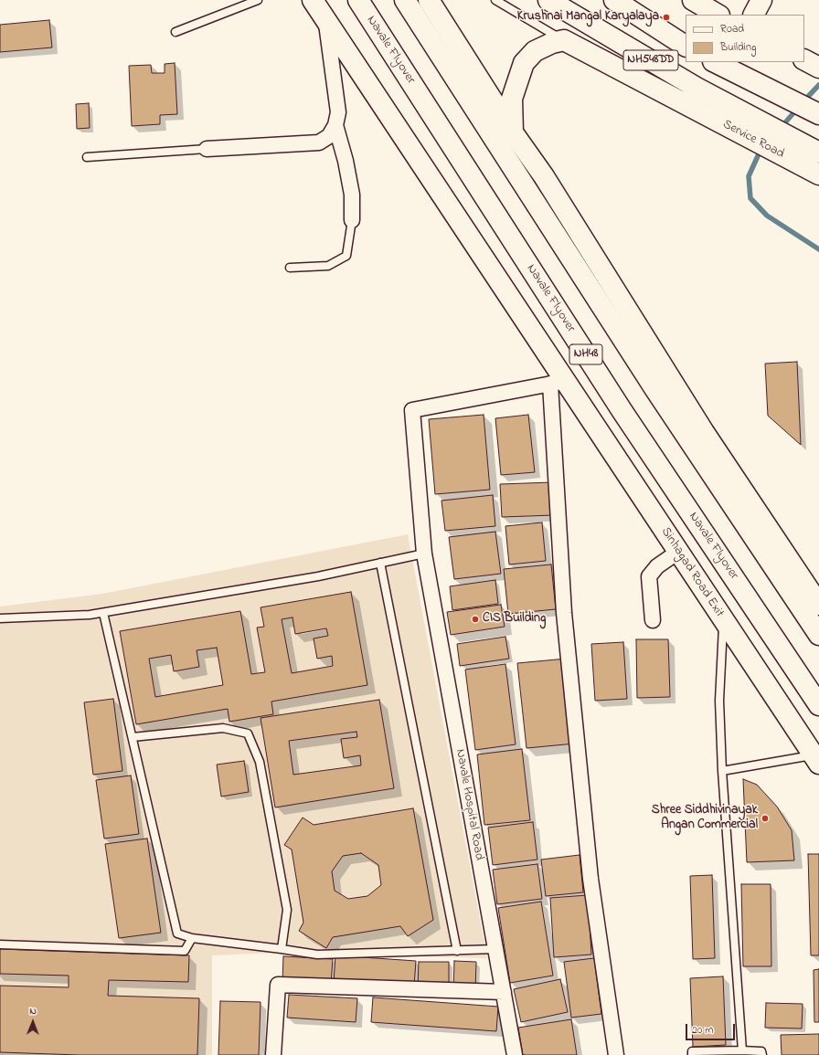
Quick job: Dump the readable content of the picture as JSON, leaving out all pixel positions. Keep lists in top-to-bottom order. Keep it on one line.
{"streets":{"main road":["Navale Flyover","NH548DD","Service Road","NH48","Sinhagad Road Exit"],"street":["Navale Hospital Road"]},"crossings":[["NH548DD","Service Road"],["Sinhagad Road Exit","Navale Hospital Road"]],"places":["Krushnai Mangal Karyalaya","CIS Building","Shree Siddhivinayak Angan Commercial"],"legend":["Road","Building"],"scale_bar":"20 m","north":"top"}
